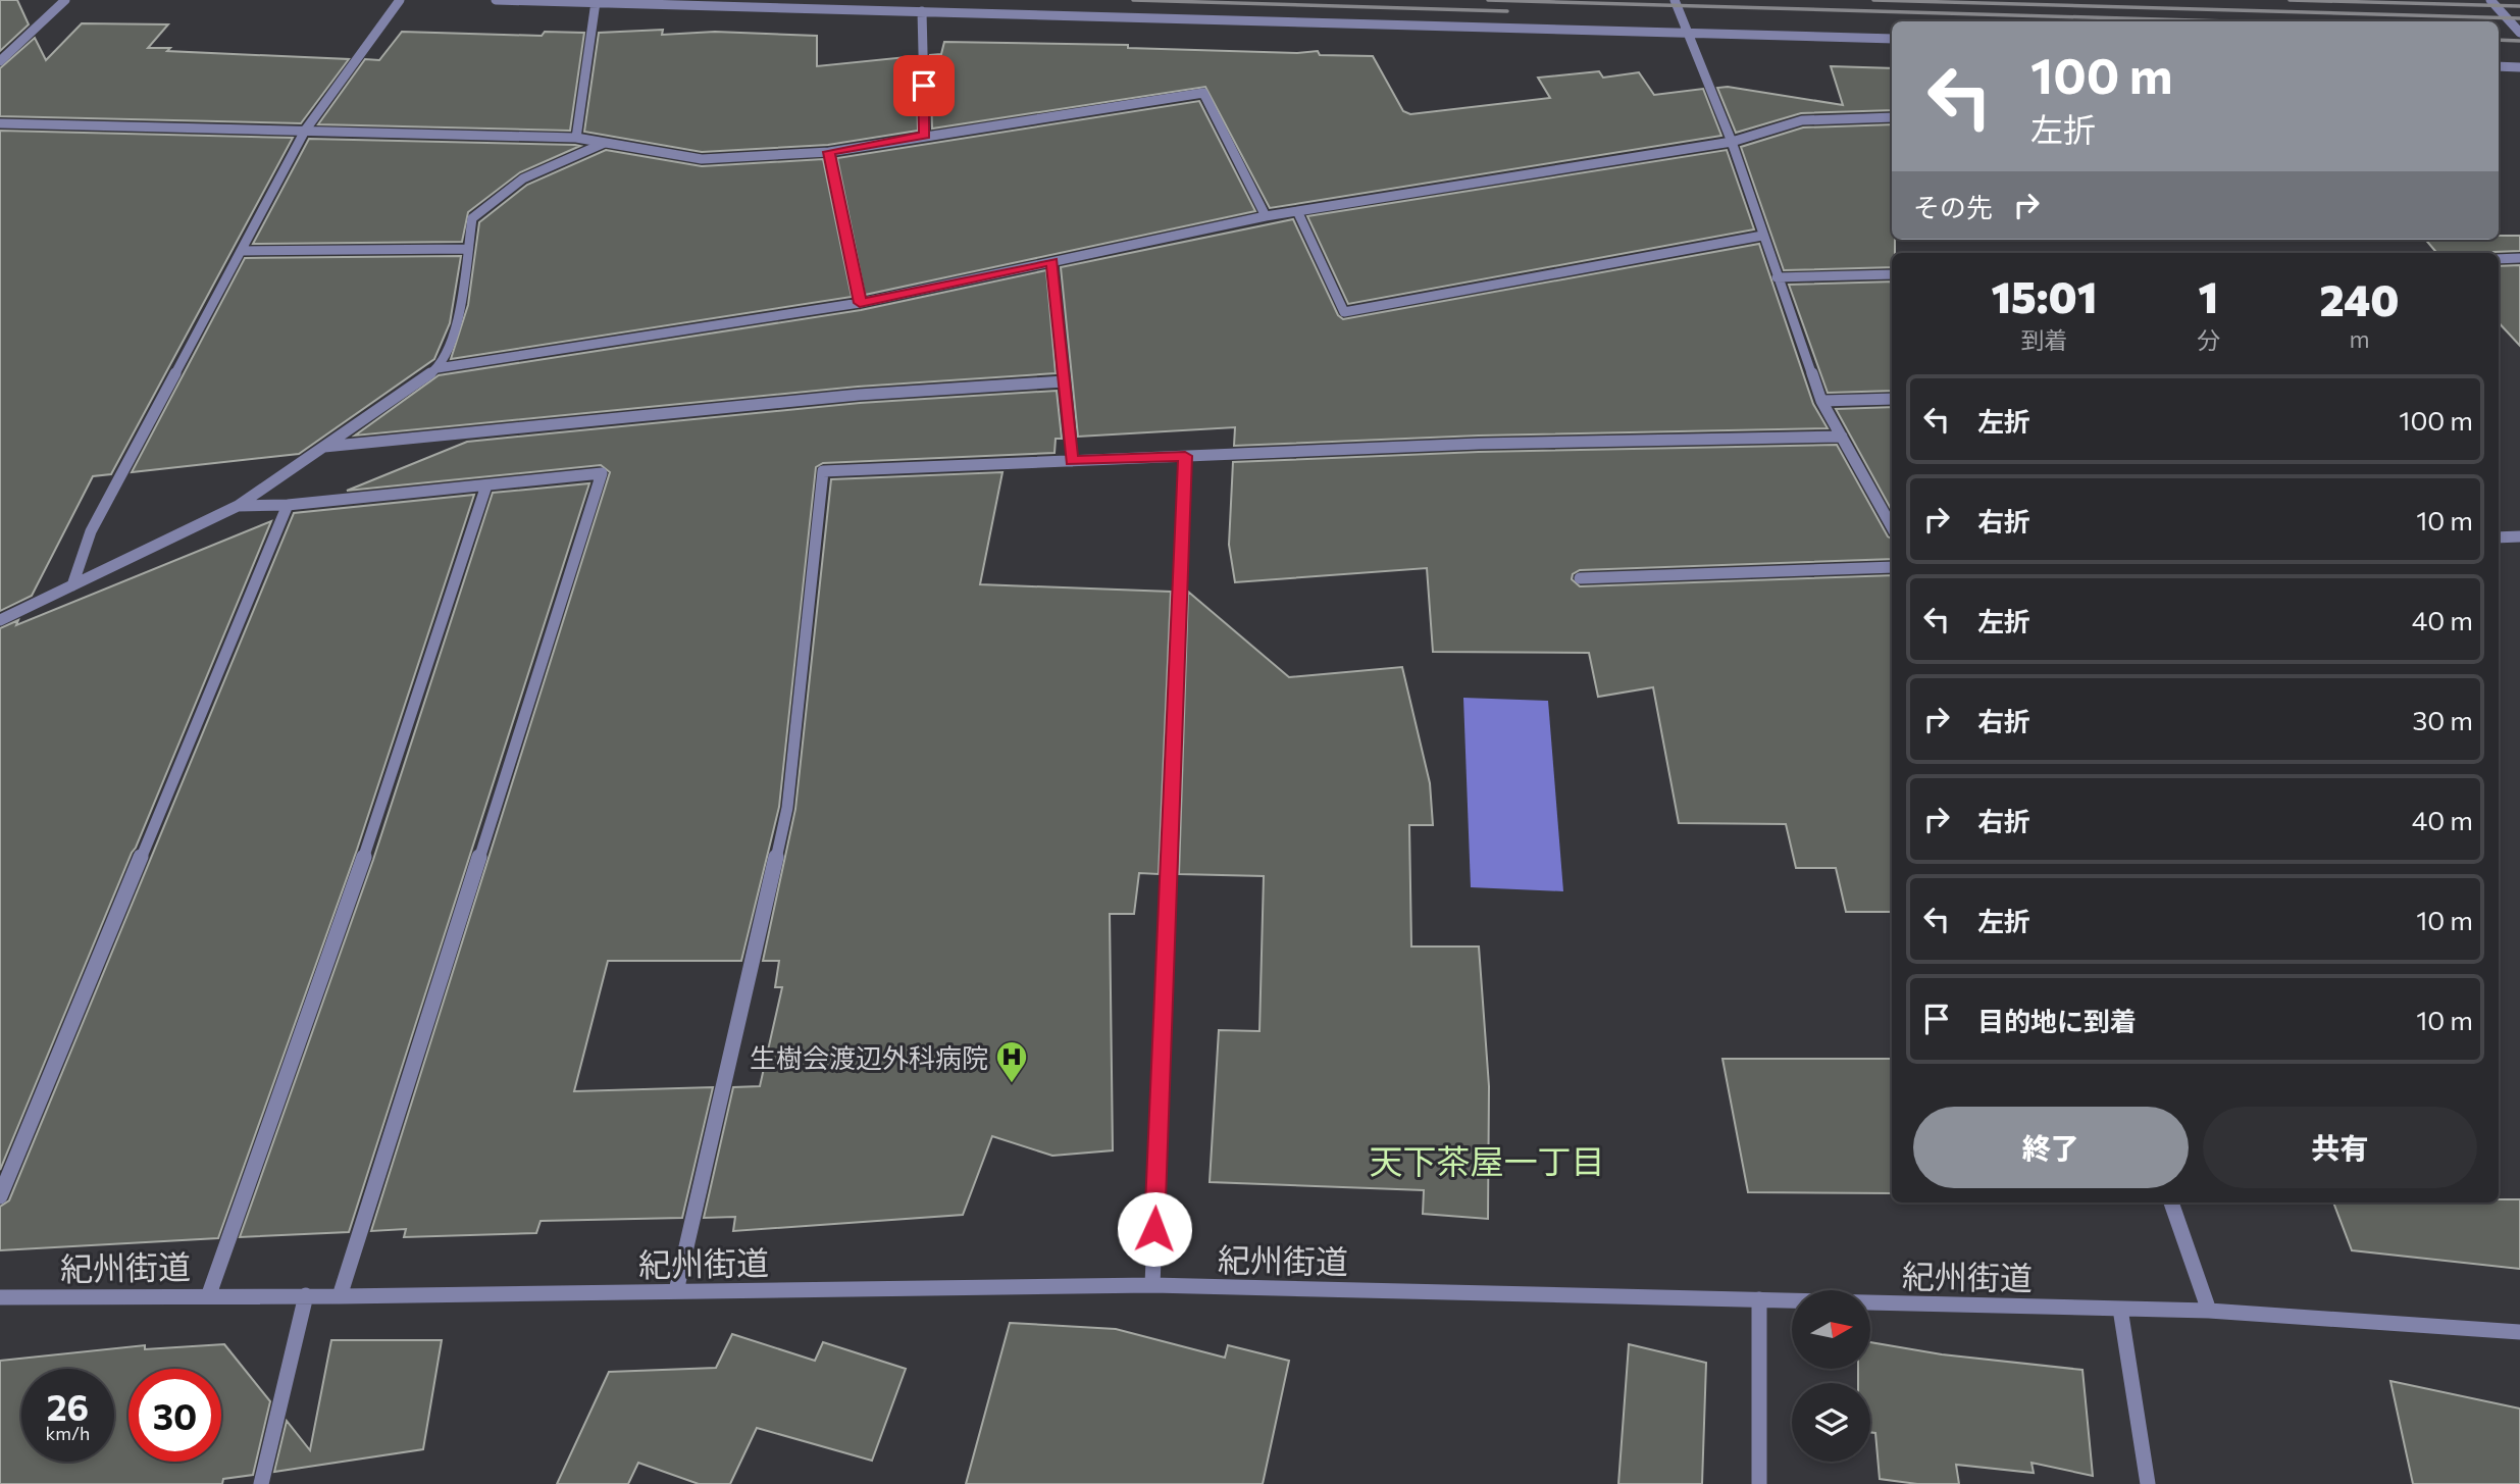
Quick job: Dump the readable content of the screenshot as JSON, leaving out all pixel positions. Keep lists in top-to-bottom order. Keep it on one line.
{"streets":{"street":["紀州街道"]},"districts":["天下茶屋一丁目"],"places":{"hospital":["生樹会渡辺外科病院"]},"north":"right","page":{"turn":["100 m","左折"],"then":"その先","eta":["15:01","到着","1","分","240","m"],"list":[{"name":"左折","value":"100 m"},{"name":"右折","value":"10 m"},{"name":"左折","value":"40 m"},{"name":"右折","value":"30 m"},{"name":"右折","value":"40 m"},{"name":"左折","value":"10 m"},{"name":"目的地に到着","value":"10 m"}],"buttons":["終了","共有"],"speed":"26 km/h","limit":"30"}}
